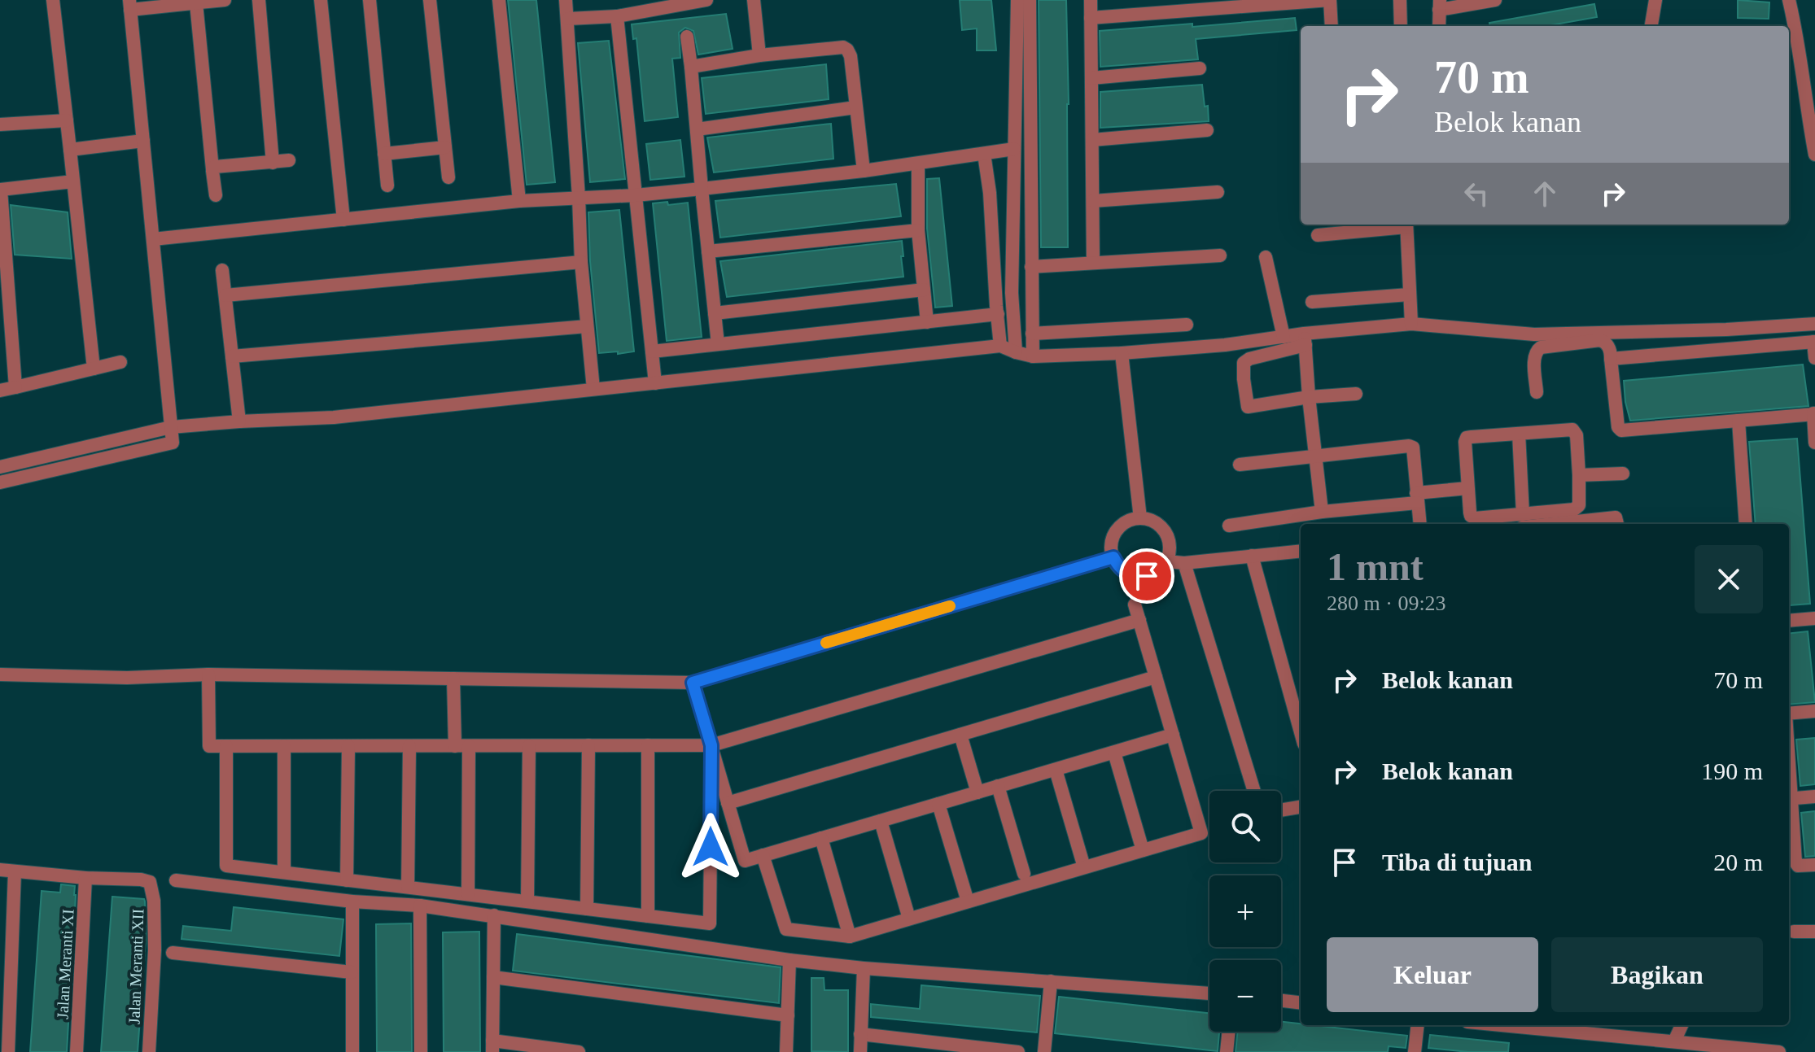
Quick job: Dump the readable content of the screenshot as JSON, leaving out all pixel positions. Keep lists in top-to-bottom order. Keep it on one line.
{"streets":{"street":["Jalan Meranti XI","Jalan Meranti XII"]},"crossings":[["Jalan Meranti XI","Jalan Meranti XII"]],"page":{"turn":["70 m","Belok kanan"],"heading":["1 mnt","280 m · 09:23"],"list":[{"name":"Belok kanan","value":"70 m"},{"name":"Belok kanan","value":"190 m"},{"name":"Tiba di tujuan","value":"20 m"}],"map_buttons":["+","−"],"buttons":["Keluar","Bagikan"]}}
